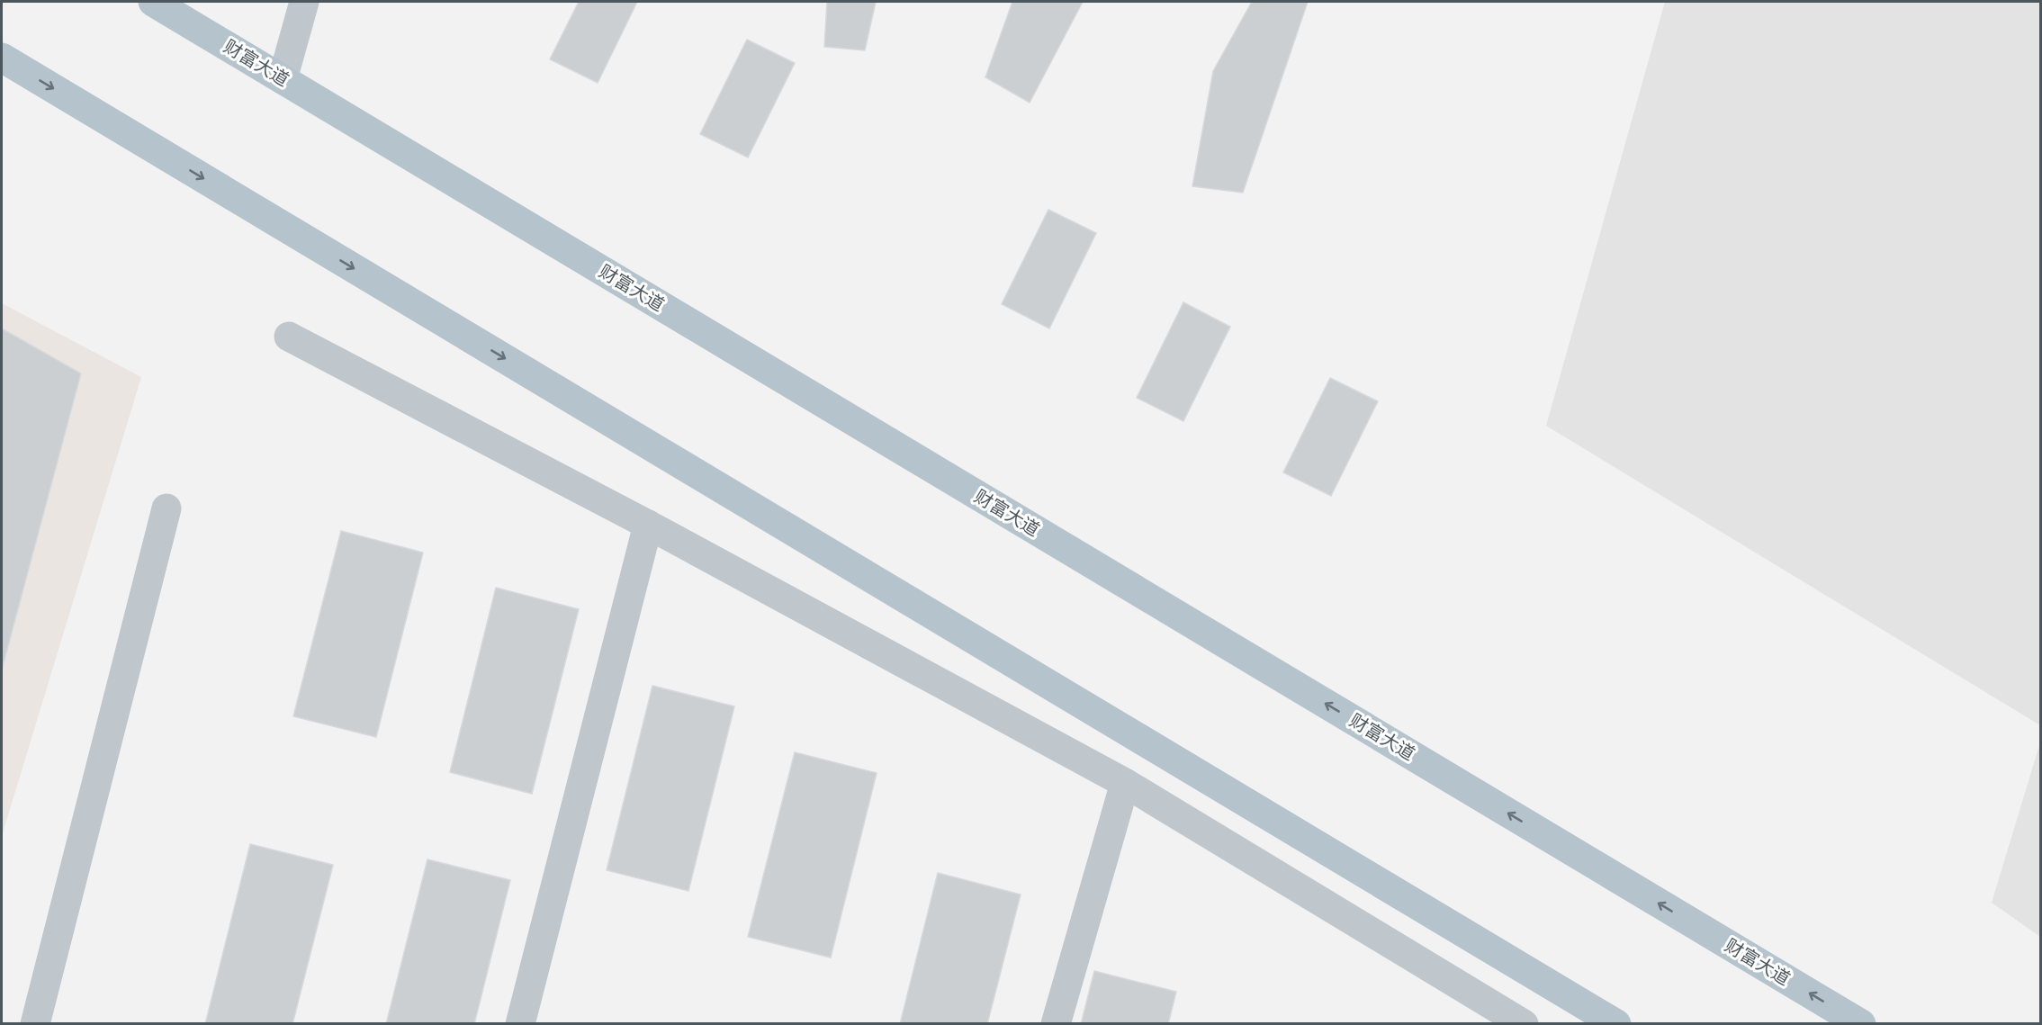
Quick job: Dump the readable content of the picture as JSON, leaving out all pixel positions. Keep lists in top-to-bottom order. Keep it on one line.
{"streets":{"main road":["财富大道"]}}
